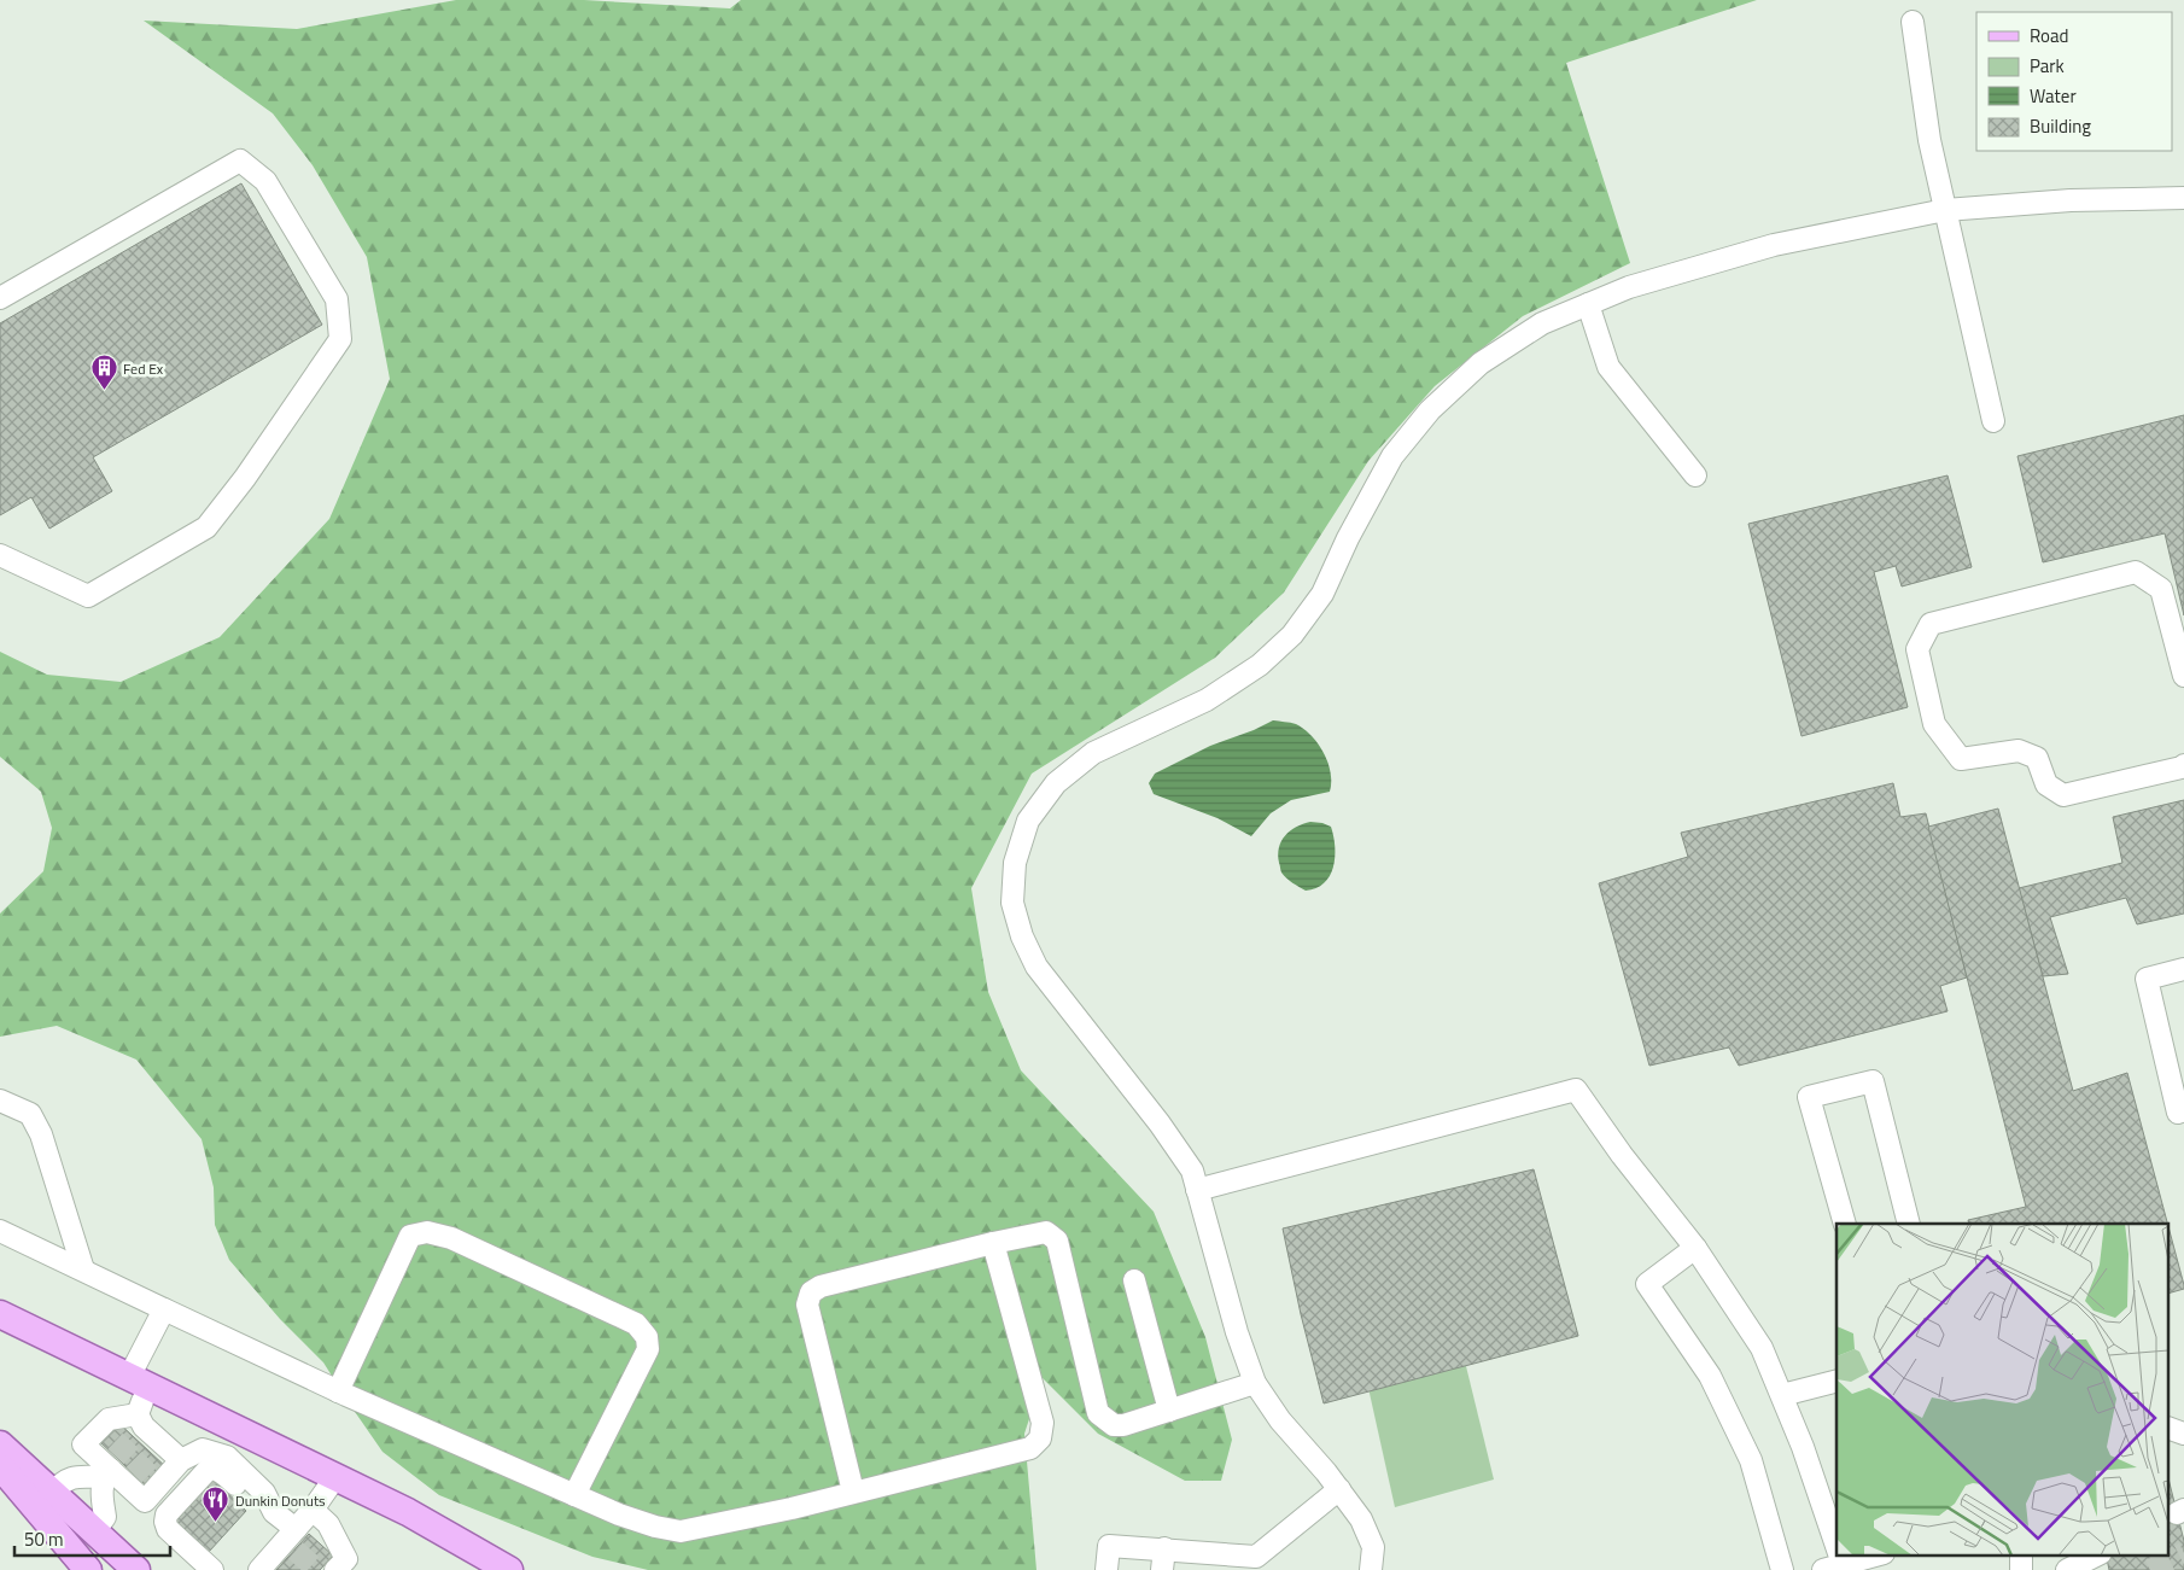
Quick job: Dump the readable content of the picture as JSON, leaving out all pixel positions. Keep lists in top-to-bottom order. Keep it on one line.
{"places":{"building":["Fed Ex"],"restaurant":["Dunkin Donuts"]},"legend":["Road","Park","Water","Building"],"scale_bar":"50 m"}
